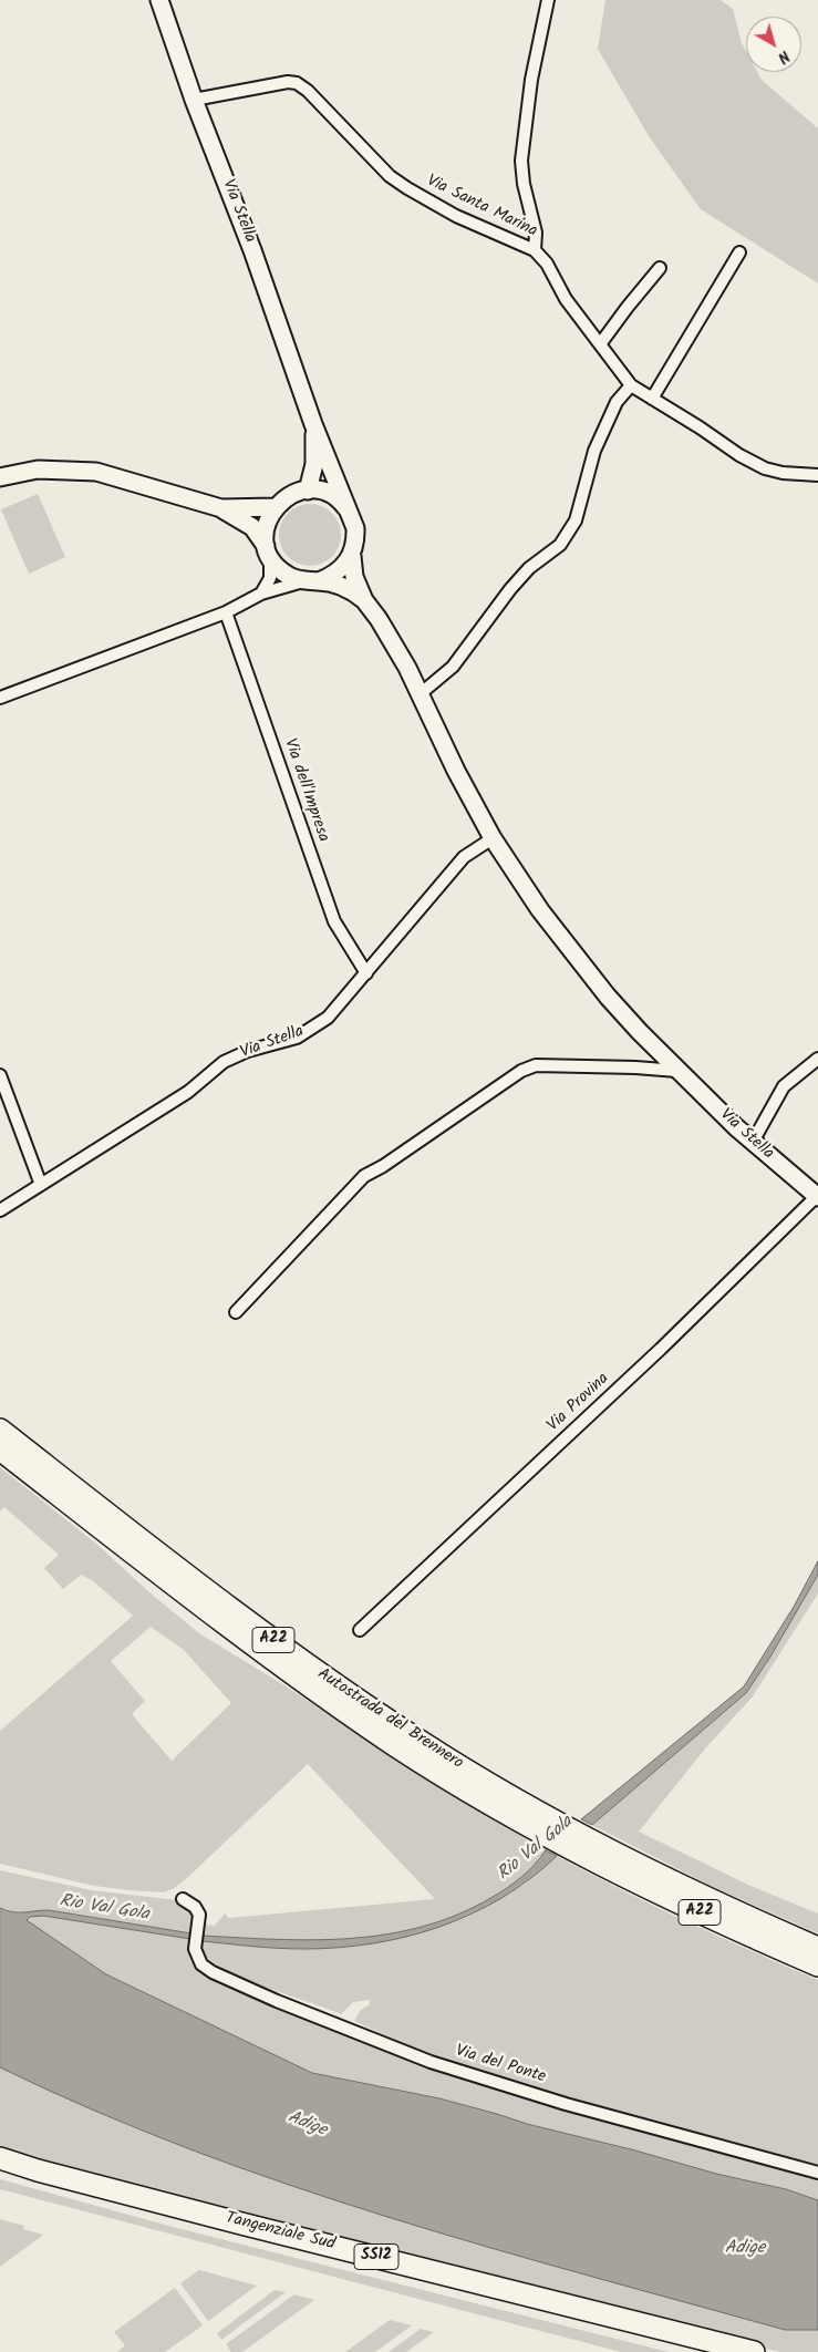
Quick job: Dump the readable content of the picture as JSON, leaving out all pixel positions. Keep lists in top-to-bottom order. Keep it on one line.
{"streets":{"highway":["A22","Autostrada del Brennero","Tangenziale Sud","SS12"],"main road":["Via Stella"],"street":["Via Santa Marina","Via dell'Impresa","Via Provina","Via del Ponte"]},"crossings":[["Via Santa Marina","Via Stella"],["Via Stella","Via dell'Impresa"],["Via Stella","Via Provina"]],"water":["Rio Val Gola","Adige"],"north":"bottom right"}
